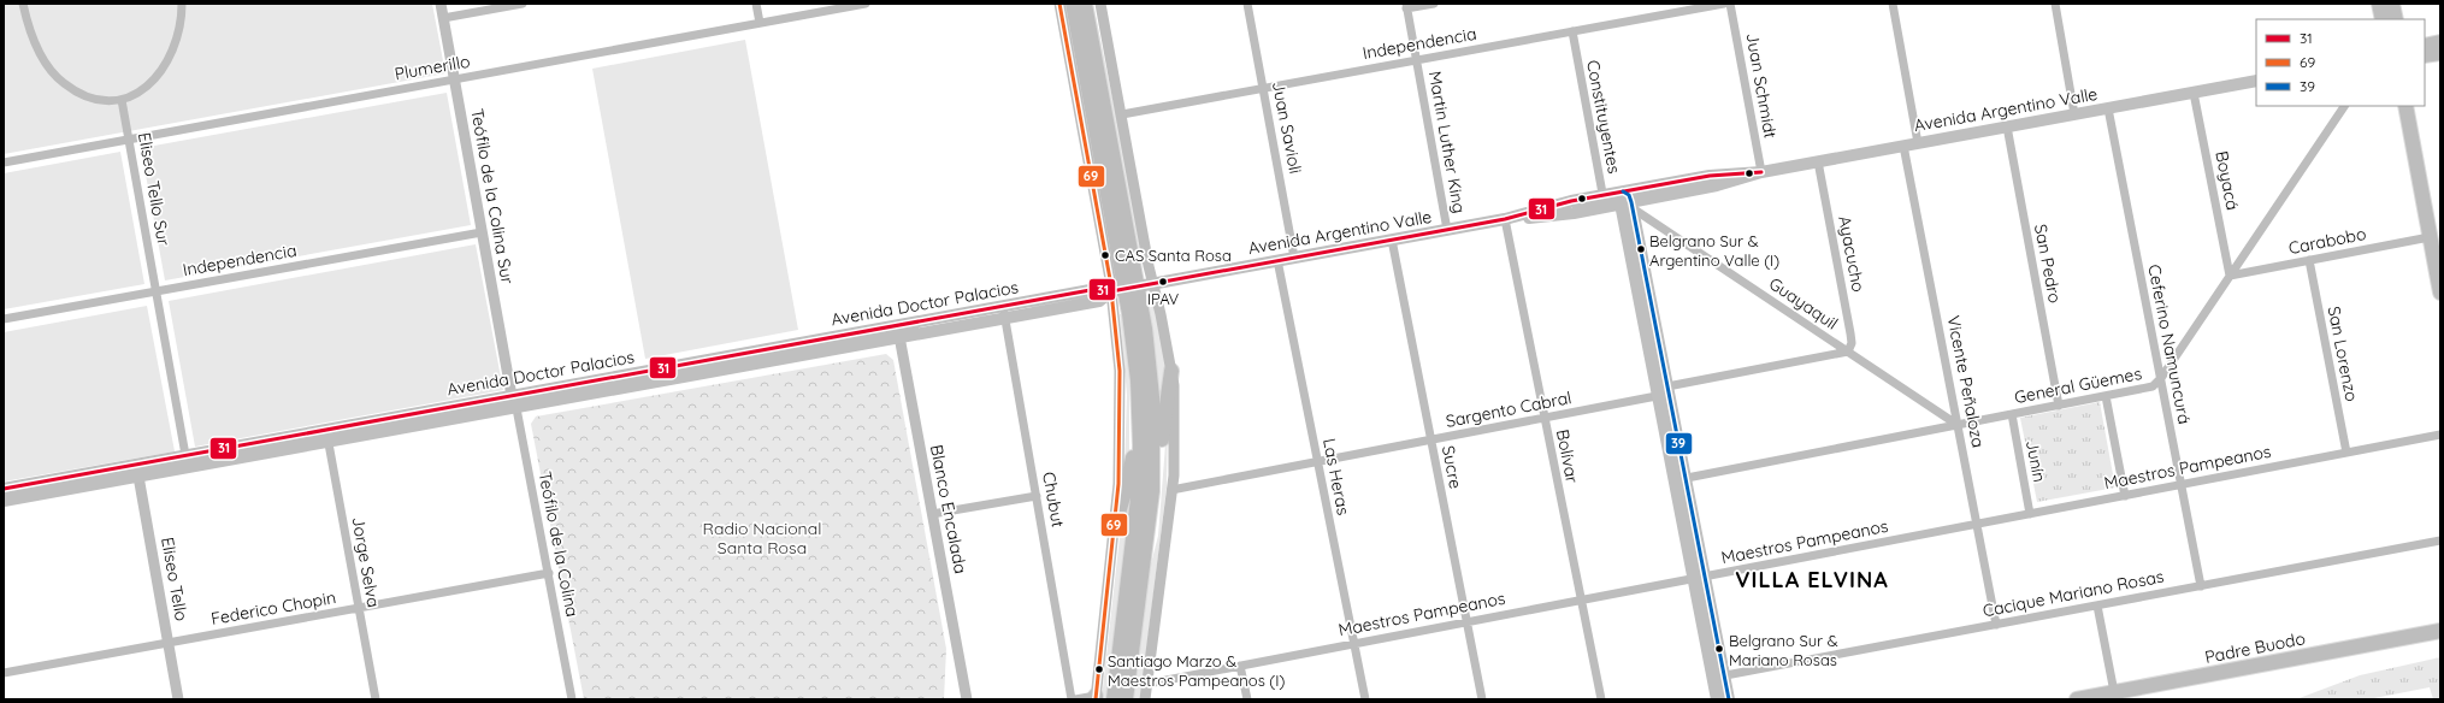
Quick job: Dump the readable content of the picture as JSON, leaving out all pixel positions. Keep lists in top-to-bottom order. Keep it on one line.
{"streets":{"main road":["Avenida Argentino Valle","Avenida Doctor Palacios","Padre Buodo"],"street":["Independencia","Plumerillo","Juan Schmidt","Constituyentes","Juan Savioli","Martin Luther King","Boyacá","Eliseo Tello Sur","Teófilo de la Colina Sur","Carabobo","Ayacucho","San Pedro","Guayaquil","Ceferino Namuncurá","San Lorenzo","Vicente Peñaloza","General Güemes","Sargento Cabral","Bolívar","Junín","Sucre","Maestros Pampeanos","Las Heras","Chubut","Blanco Encalada","Teófilo de la Colina","Jorge Selva","Eliseo Tello","Cacique Mariano Rosas","Federico Chopin"]},"crossings":[["Independencia","Constituyentes"],["Independencia","Juan Savioli"],["Independencia","Martin Luther King"],["Independencia","Eliseo Tello Sur"],["Independencia","Teófilo de la Colina Sur"],["Plumerillo","Eliseo Tello Sur"],["Plumerillo","Teófilo de la Colina Sur"],["Juan Schmidt","Avenida Argentino Valle"],["Avenida Argentino Valle","Constituyentes"],["Avenida Argentino Valle","Juan Savioli"],["Avenida Argentino Valle","Martin Luther King"],["Avenida Argentino Valle","Boyacá"],["Avenida Argentino Valle","Ayacucho"],["Avenida Argentino Valle","San Pedro"],["Avenida Argentino Valle","Avenida Doctor Palacios"],["Avenida Argentino Valle","Guayaquil"],["Avenida Argentino Valle","Ceferino Namuncurá"],["Avenida Argentino Valle","Vicente Peñaloza"],["Avenida Argentino Valle","Bolívar"],["Avenida Argentino Valle","Sucre"],["Avenida Argentino Valle","Las Heras"],["Boyacá","Carabobo"],["Boyacá","General Güemes"],["Eliseo Tello Sur","Avenida Doctor Palacios"],["Teófilo de la Colina Sur","Avenida Doctor Palacios"],["Teófilo de la Colina Sur","Teófilo de la Colina"],["Carabobo","San Lorenzo"],["Carabobo","General Güemes"],["Ayacucho","Guayaquil"],["San Pedro","General Güemes"],["Avenida Doctor Palacios","Chubut"],["Avenida Doctor Palacios","Blanco Encalada"],["Avenida Doctor Palacios","Teófilo de la Colina"],["Avenida Doctor Palacios","Jorge Selva"],["Avenida Doctor Palacios","Eliseo Tello"],["Guayaquil","Vicente Peñaloza"],["Guayaquil","General Güemes"],["Ceferino Namuncurá","General Güemes"],["Ceferino Namuncurá","Maestros Pampeanos"],["Ceferino Namuncurá","Cacique Mariano Rosas"],["San Lorenzo","Maestros Pampeanos"],["Vicente Peñaloza","General Güemes"],["Vicente Peñaloza","Maestros Pampeanos"],["Vicente Peñaloza","Cacique Mariano Rosas"],["General Güemes","Junín"],["Sargento Cabral","Bolívar"],["Sargento Cabral","Sucre"],["Sargento Cabral","Las Heras"],["Bolívar","Maestros Pampeanos"],["Junín","Maestros Pampeanos"],["Sucre","Maestros Pampeanos"],["Maestros Pampeanos","Las Heras"],["Teófilo de la Colina","Federico Chopin"],["Jorge Selva","Federico Chopin"],["Eliseo Tello","Federico Chopin"]],"districts":["VILLA ELVINA"],"parks":["Radio Nacional Santa Rosa"],"places":["Belgrano Sur & Argentino Valle (I)","CAS Santa Rosa","IPAV","Belgrano Sur & Mariano Rosas","Santiago Marzo & Maestros Pampeanos (I)"],"lines":["transit line 69","transit line 31","transit line 39"],"legend":["31","69","39"]}
